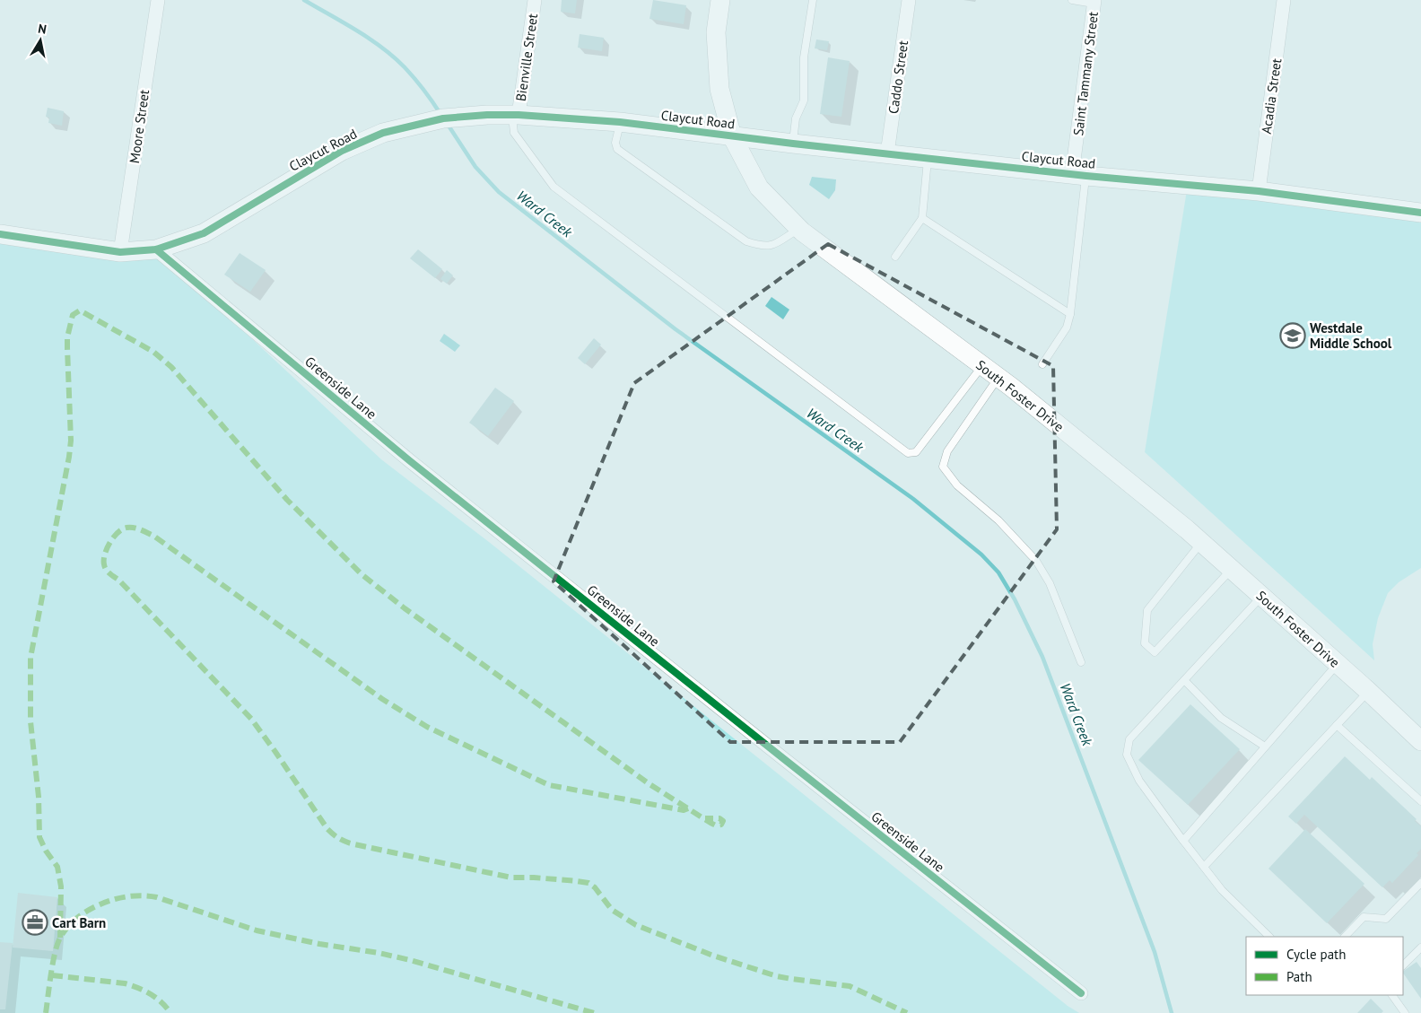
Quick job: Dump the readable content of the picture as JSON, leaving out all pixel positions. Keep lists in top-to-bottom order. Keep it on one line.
{"streets":{"street":["Bienville Street","Saint Tammany Street","Caddo Street","Acadia Street","Claycut Road","Moore Street","Greenside Lane","South Foster Drive"]},"crossings":[["Bienville Street","Claycut Road"],["Saint Tammany Street","Claycut Road"],["Caddo Street","Claycut Road"],["Acadia Street","Claycut Road"],["Claycut Road","Moore Street"],["Claycut Road","Greenside Lane"],["Claycut Road","South Foster Drive"]],"water":["Ward Creek"],"places":{"school or university":["Westdale Middle School"],"office":["Cart Barn"]},"legend":["Cycle path","Path"],"north":"top"}
